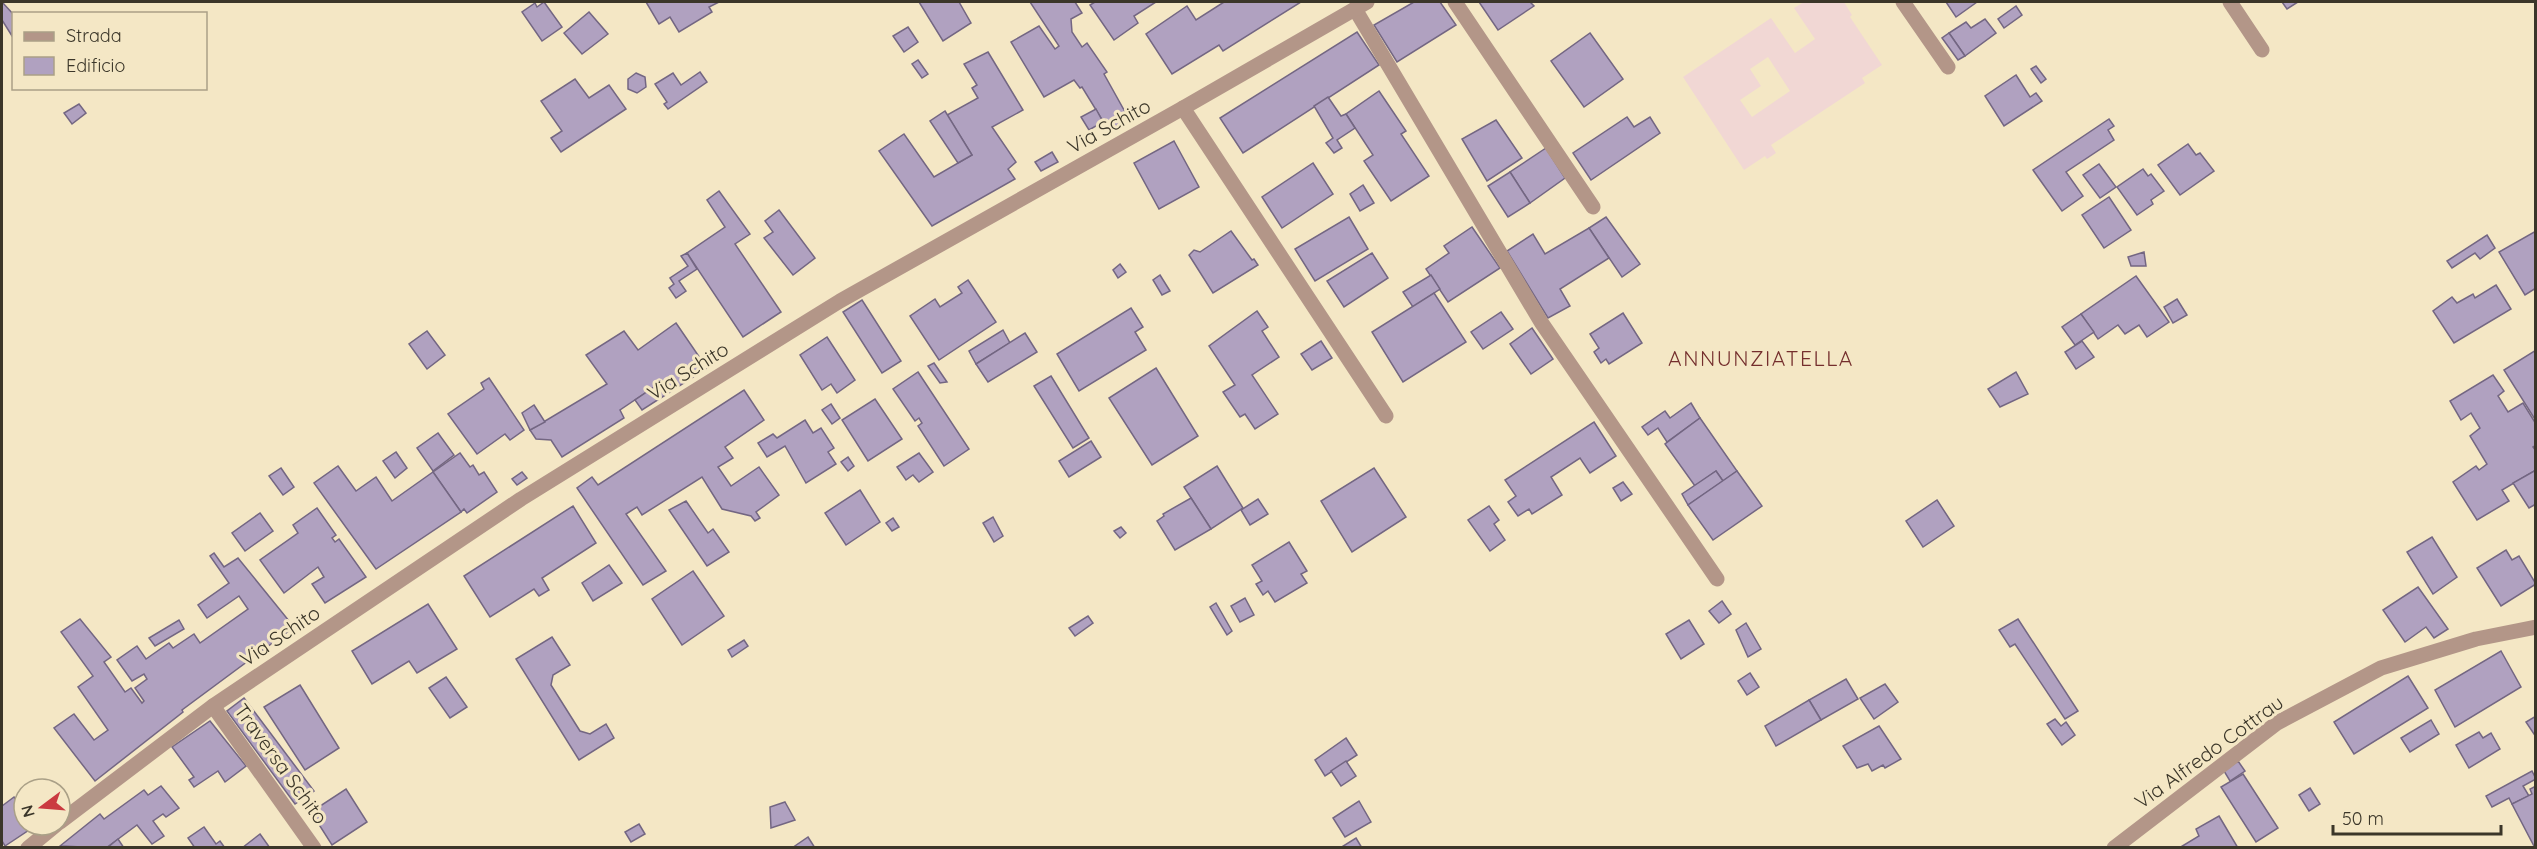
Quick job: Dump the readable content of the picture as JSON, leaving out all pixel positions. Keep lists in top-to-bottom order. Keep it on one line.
{"streets":{"street":["Via Schito","Via Alfredo Cottrau","Traversa Schito"]},"crossings":[["Via Schito","Traversa Schito"]],"districts":["ANNUNZIATELLA"],"legend":["Strada","Edificio"],"scale_bar":"50 m","north":"left"}
